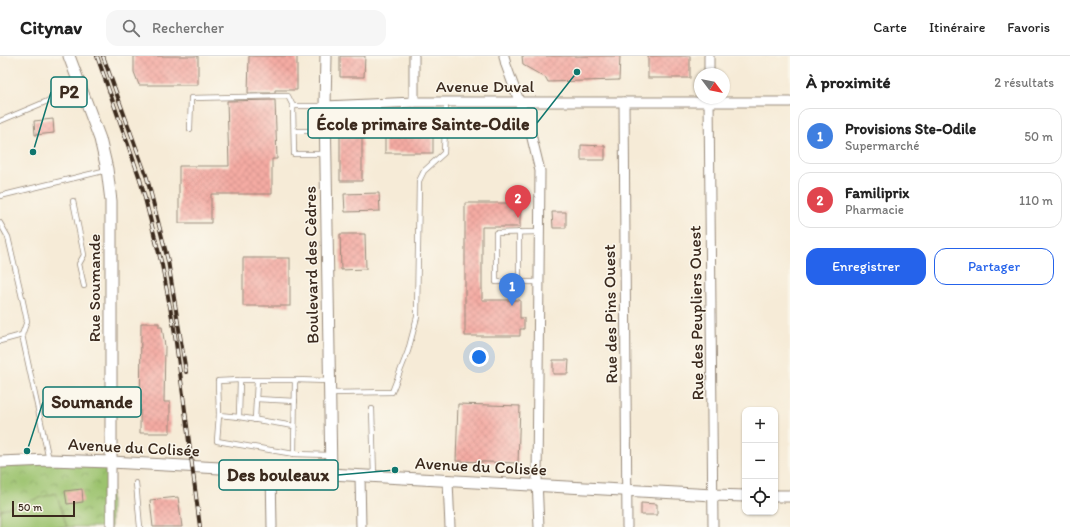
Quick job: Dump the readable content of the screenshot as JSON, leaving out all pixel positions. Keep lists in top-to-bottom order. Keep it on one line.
{"streets":{"street":["Avenue Duval","Boulevard des Cèdres","Rue Soumande","Rue des Peupliers Ouest","Rue des Pins Ouest","Avenue du Colisée"]},"crossings":[["Avenue Duval","Boulevard des Cèdres"],["Avenue Duval","Rue des Pins Ouest"],["Boulevard des Cèdres","Avenue du Colisée"],["Rue Soumande","Avenue du Colisée"],["Rue des Peupliers Ouest","Avenue du Colisée"],["Rue des Pins Ouest","Avenue du Colisée"]],"places":["École primaire Sainte-Odile","P2","Soumande","Des bouleaux"],"scale_bar":"50 m","north":"bottom right","page":{"header":"Citynav","search":"Rechercher","nav":["Carte","Itinéraire","Favoris"],"heading":["À proximité","2 résultats"],"list":[{"mark":"1","name":"Provisions Ste-Odile","note":"Supermarché","value":"50 m"},{"mark":"2","name":"Familiprix","note":"Pharmacie","value":"110 m"}],"pins":["2","1"],"buttons":["Enregistrer","Partager"],"map_buttons":["+","−"],"scale":"50 m"}}
